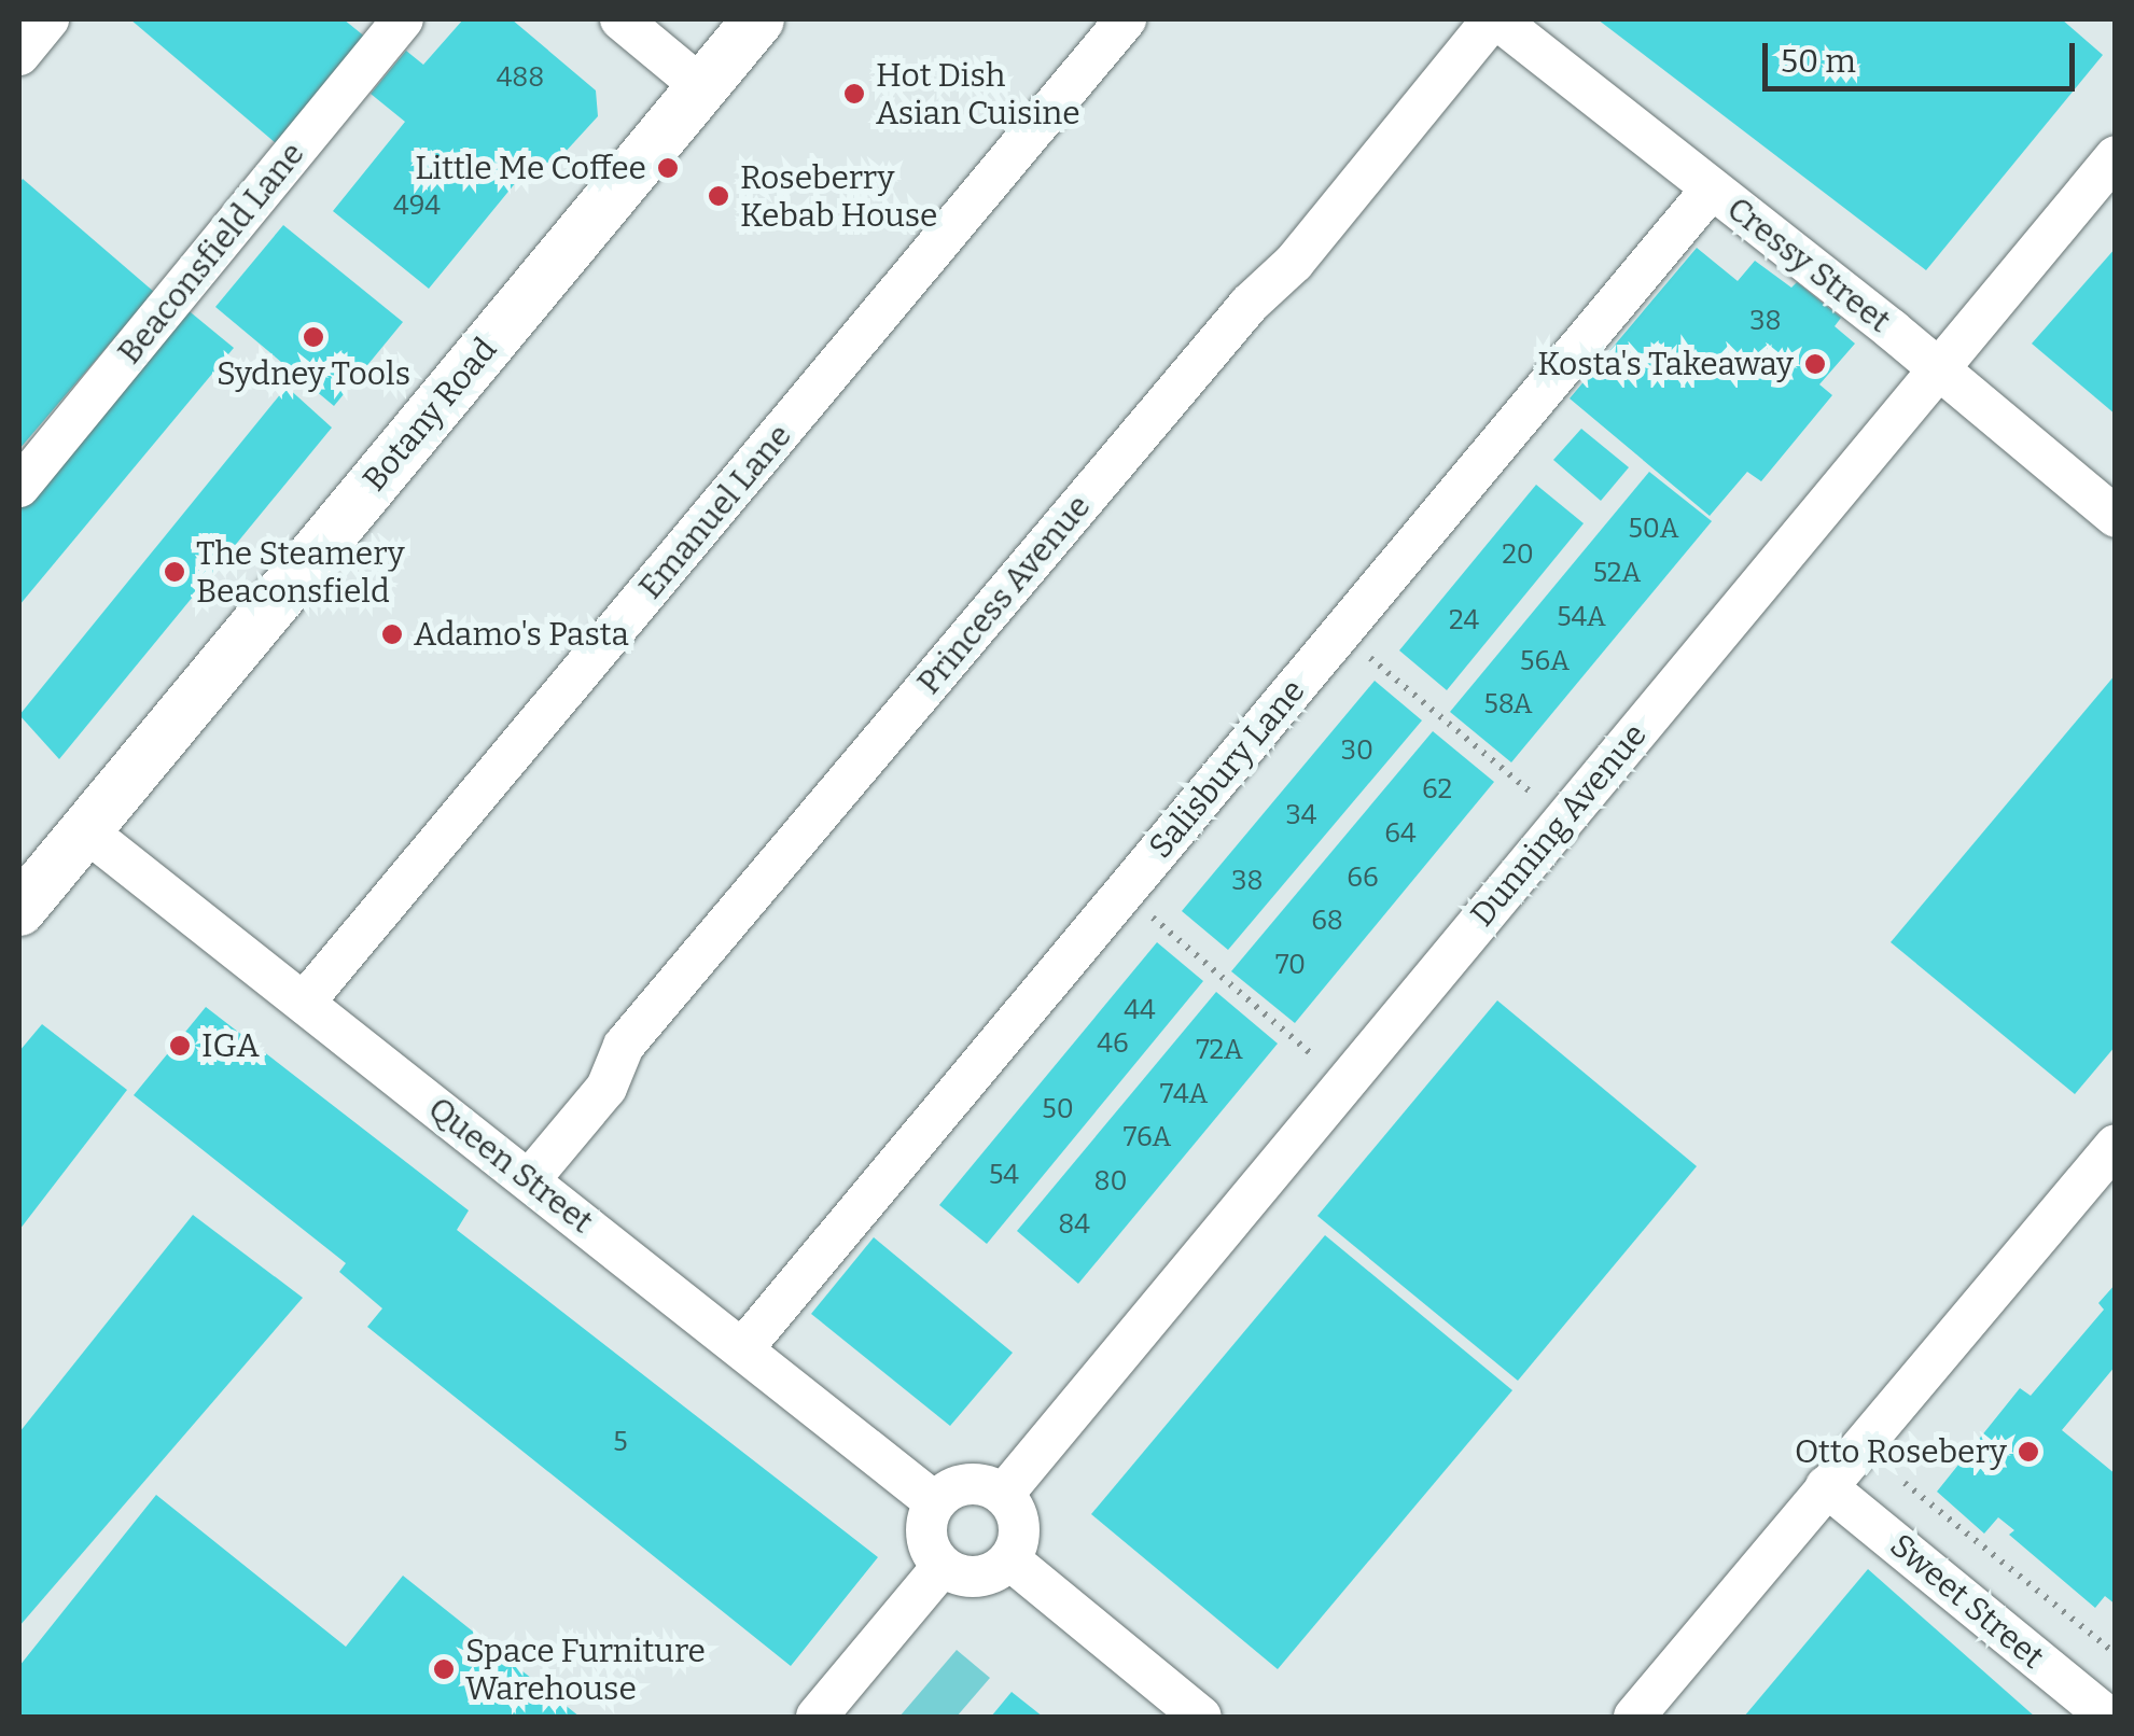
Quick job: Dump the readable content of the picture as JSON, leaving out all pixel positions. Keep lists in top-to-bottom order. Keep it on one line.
{"streets":{"main road":["Botany Road"],"street":["Beaconsfield Lane","Cressy Street","Emanuel Lane","Princess Avenue","Salisbury Lane","Dunning Avenue","Queen Street","Sweet Street"]},"crossings":[["Cressy Street","Princess Avenue"],["Cressy Street","Salisbury Lane"],["Cressy Street","Dunning Avenue"],["Botany Road","Queen Street"],["Emanuel Lane","Queen Street"],["Princess Avenue","Queen Street"],["Salisbury Lane","Queen Street"],["Dunning Avenue","Queen Street"]],"places":["Hot Dish Asian Cuisine","Little Me Coffee","Roseberry Kebab House","Sydney Tools","Kosta's Takeaway","The Steamery Beaconsfield","Adamo's Pasta","IGA","Otto Rosebery","Space Furniture Warehouse"],"house_numbers":["488","494","38","50A","20","52A","54A","24","56A","58A","30","62","34","64","66","38","68","70","44","46","72A","74A","50","76A","54","80","84","5"],"scale_bar":"50 m"}
